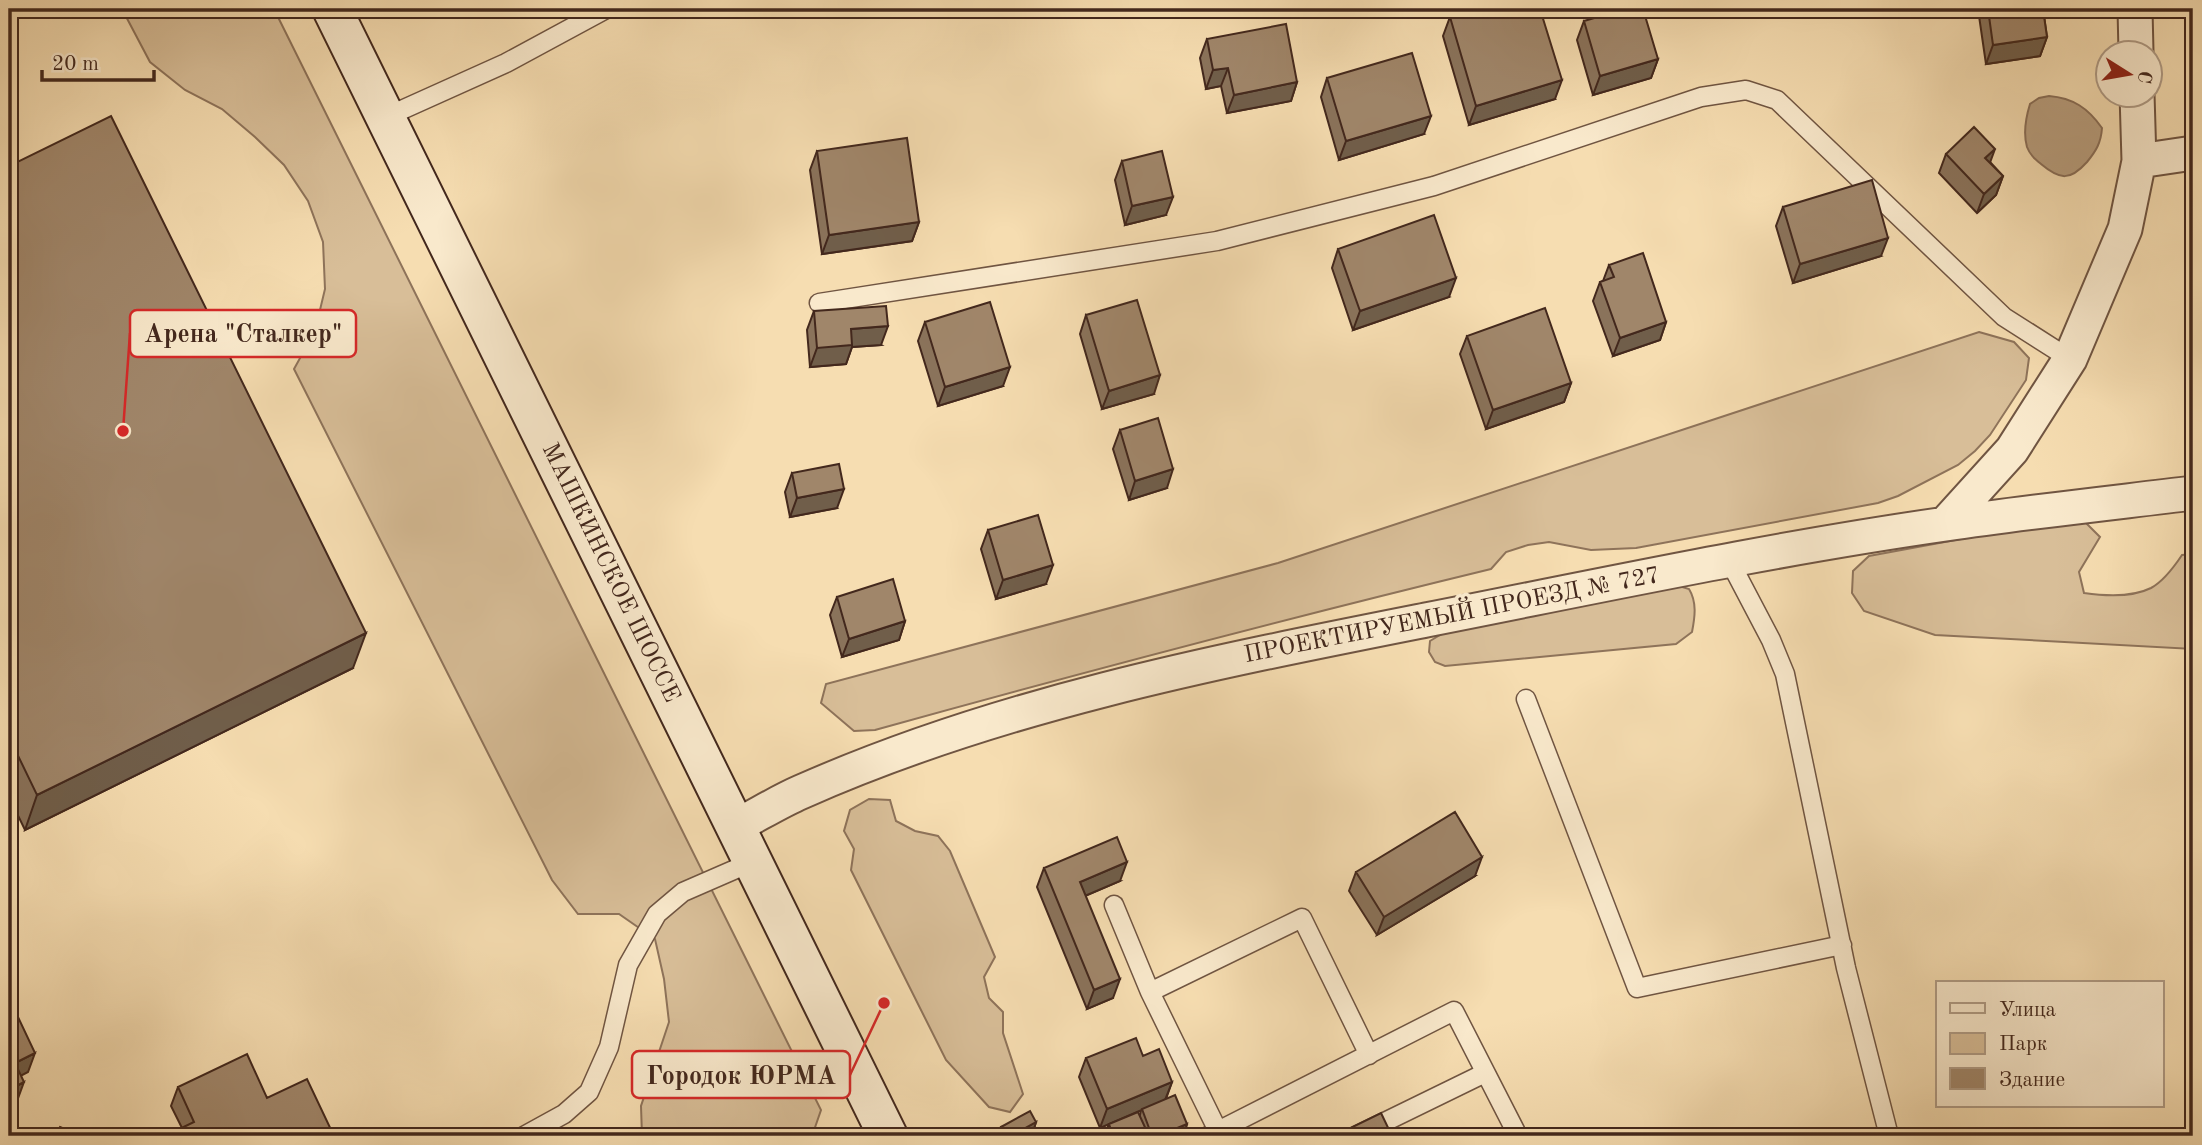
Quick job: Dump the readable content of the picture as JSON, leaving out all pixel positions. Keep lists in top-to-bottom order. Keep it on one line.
{"streets":{"main road":["МАШКИНСКОЕ ШОССЕ"],"street":["ПРОЕКТИРУЕМЫЙ ПРОЕЗД № 727"]},"crossings":[["МАШКИНСКОЕ ШОССЕ","ПРОЕКТИРУЕМЫЙ ПРОЕЗД № 727"]],"places":["Арена \"Сталкер\"","Городок ЮРМА"],"legend":["Улица","Парк","Здание"],"scale_bar":"20 m","north":"right"}
